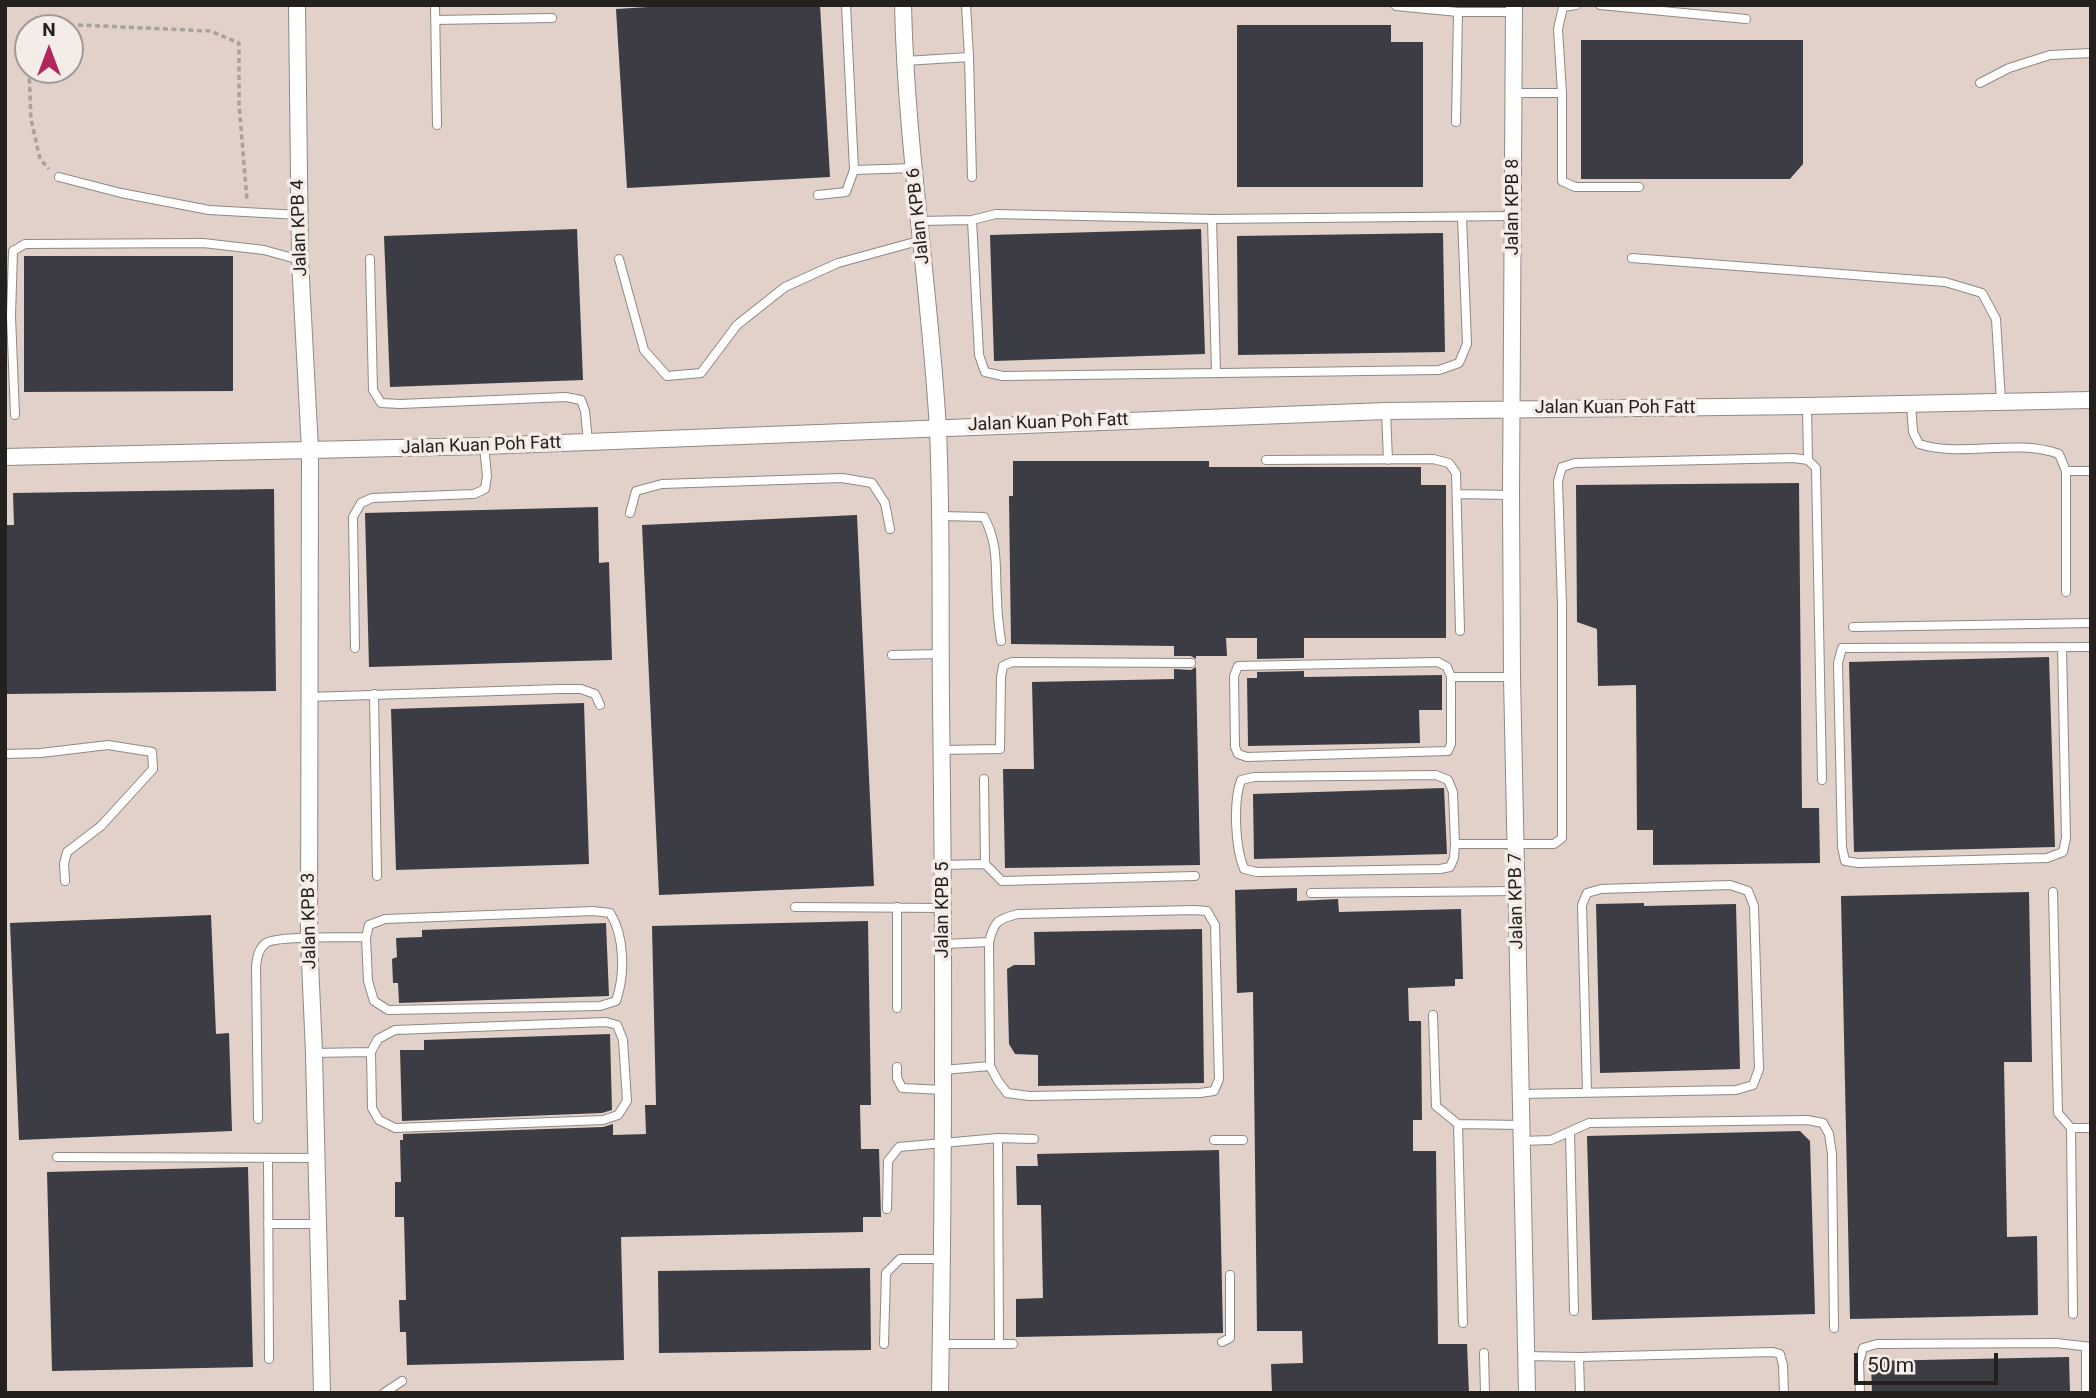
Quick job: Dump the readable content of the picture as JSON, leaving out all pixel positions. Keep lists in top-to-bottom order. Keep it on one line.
{"streets":{"street":["Jalan KPB 8","Jalan KPB 6","Jalan KPB 4","Jalan Kuan Poh Fatt","Jalan KPB 7","Jalan KPB 5","Jalan KPB 3"]},"crossings":[["Jalan KPB 8","Jalan Kuan Poh Fatt"],["Jalan KPB 8","Jalan KPB 7"],["Jalan KPB 6","Jalan Kuan Poh Fatt"],["Jalan KPB 6","Jalan KPB 5"],["Jalan KPB 4","Jalan Kuan Poh Fatt"],["Jalan KPB 4","Jalan KPB 3"],["Jalan Kuan Poh Fatt","Jalan KPB 7"],["Jalan Kuan Poh Fatt","Jalan KPB 5"],["Jalan Kuan Poh Fatt","Jalan KPB 3"]],"scale_bar":"50 m","north":"top"}
